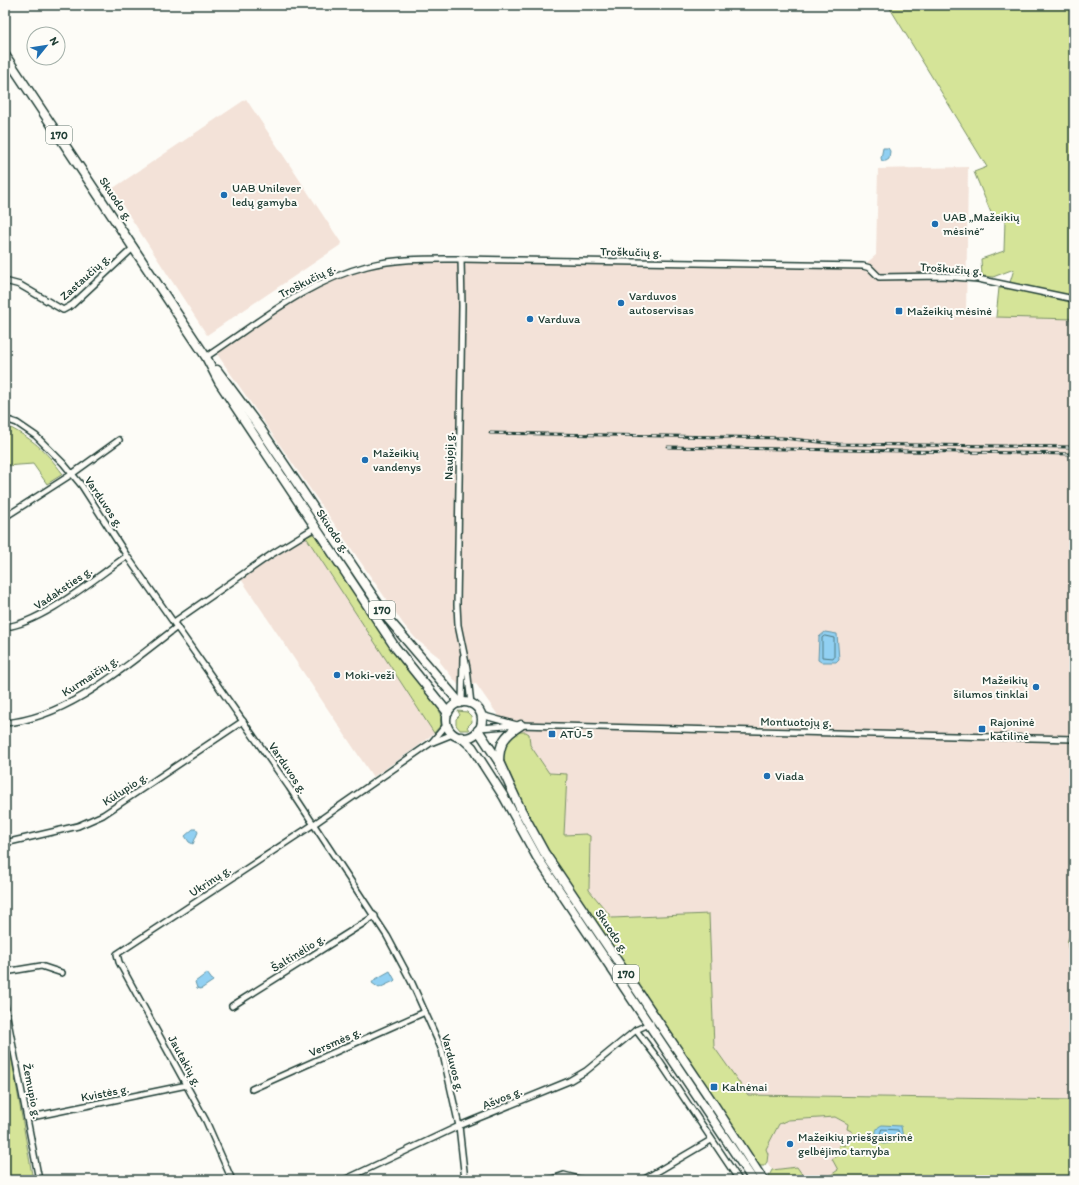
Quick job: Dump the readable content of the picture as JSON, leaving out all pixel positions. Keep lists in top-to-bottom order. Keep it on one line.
{"streets":{"main road":["170","Skuodo g."],"street":["Troškučių g.","Zastaučių g.","Naujoji g.","Varduvos g.","Vadaksties g.","Kurmaičių g.","Montuotojų g.","Kūlupio g.","Ukrinų g.","Šaltinėlio g.","Versmės g.","Jautakių g.","Žemupio g.","Kvistės g.","Ašvos g."]},"crossings":[["Skuodo g.","Troškučių g."],["Skuodo g.","Zastaučių g."],["Skuodo g.","Naujoji g."],["Skuodo g.","Montuotojų g."],["Skuodo g.","Ašvos g."],["Troškučių g.","Naujoji g."],["Naujoji g.","Montuotojų g."],["Varduvos g.","Vadaksties g."],["Varduvos g.","Kurmaičių g."],["Varduvos g.","Kūlupio g."],["Varduvos g.","Ukrinų g."],["Varduvos g.","Šaltinėlio g."],["Varduvos g.","Versmės g."],["Varduvos g.","Ašvos g."],["Ukrinų g.","Jautakių g."],["Jautakių g.","Kvistės g."],["Žemupio g.","Kvistės g."]],"places":{"other":["UAB Unilever ledų gamyba","UAB „Mažeikių mėsinė“","Varduvos autoservisas","Varduva","Mažeikių vandenys","Moki-veži","Mažeikių šilumos tinklai","Viada","Mažeikių priešgaisrinė gelbėjimo tarnyba"],"transit":["Mažeikių mėsinė","Rajoninė katilinė","ATŪ-5","Kalnėnai"]},"north":"top right"}
